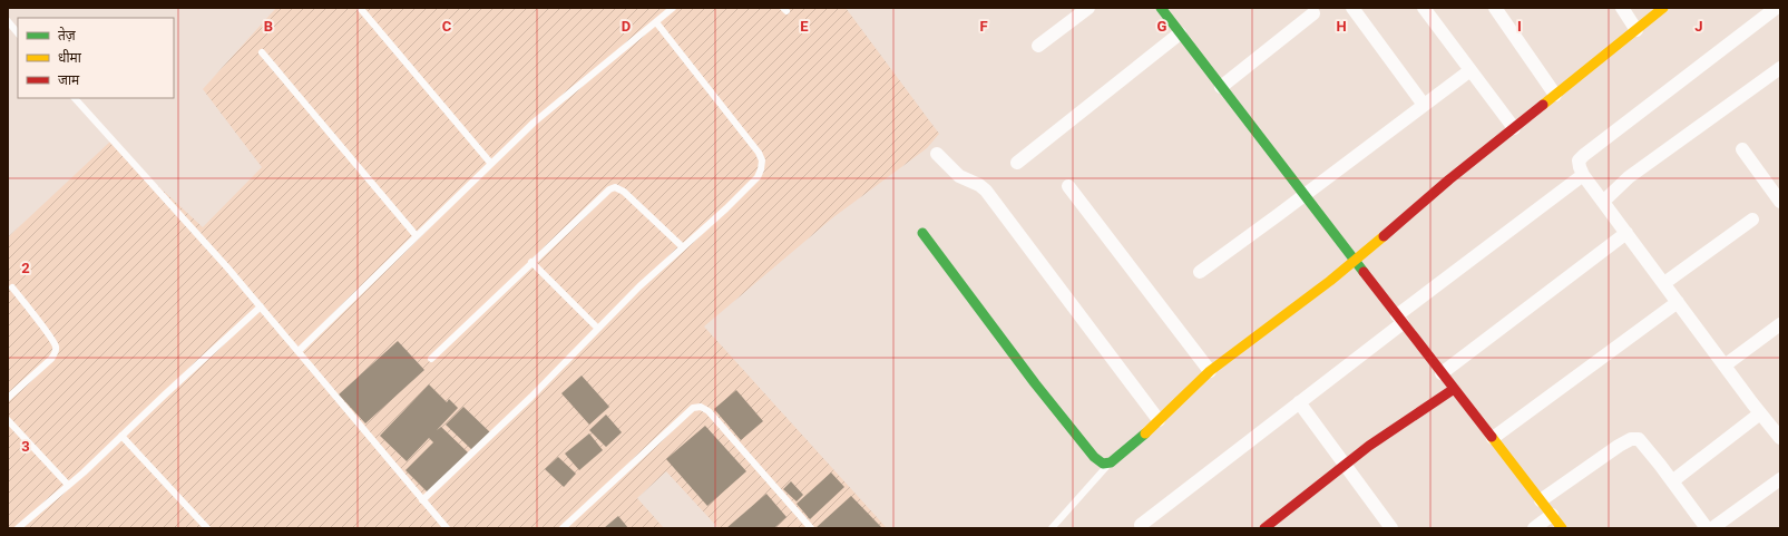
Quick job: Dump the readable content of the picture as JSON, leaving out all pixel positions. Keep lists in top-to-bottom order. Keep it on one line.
{"legend":["तेज़","धीमा","जाम"],"grid":{"columns":["B","C","D","E","F","G","H","I","J"],"rows":["2","3"]}}
